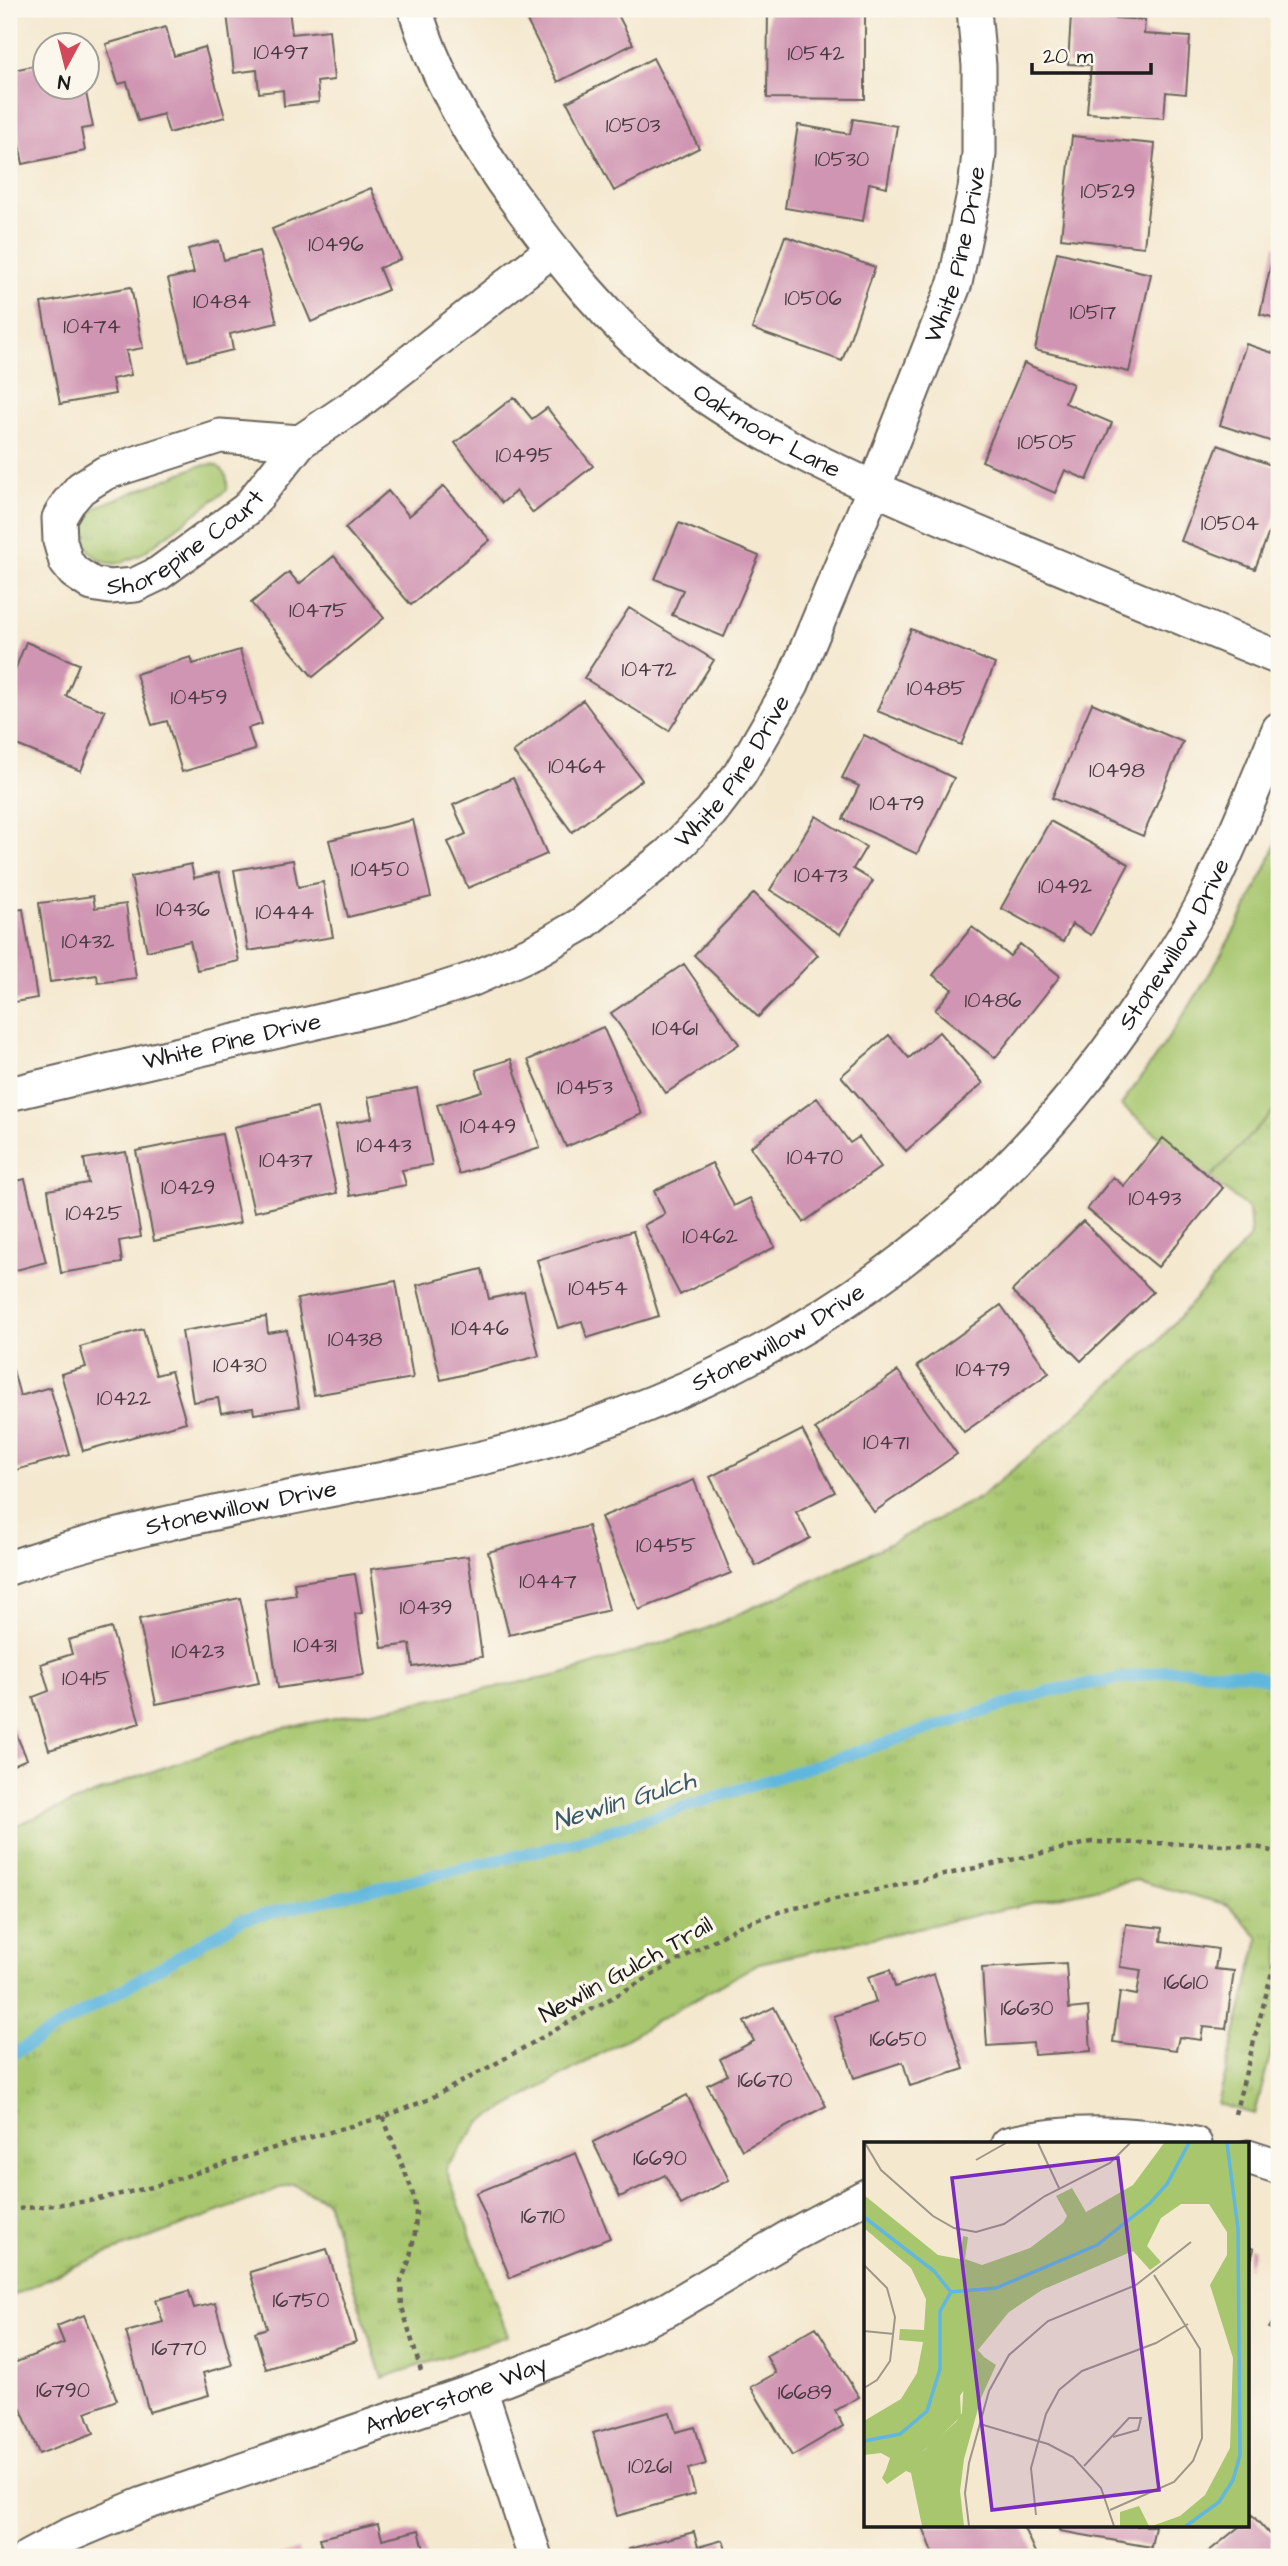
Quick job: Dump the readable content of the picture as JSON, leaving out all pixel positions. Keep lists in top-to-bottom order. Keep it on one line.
{"streets":{"street":["White Pine Drive","Oakmoor Lane","Shorepine Court","Stonewillow Drive","Amberstone Way"],"path":["Newlin Gulch Trail"]},"crossings":[["White Pine Drive","Oakmoor Lane"],["Oakmoor Lane","Shorepine Court"]],"water":["Newlin Gulch"],"house_numbers":["10497","10542","10503","10530","10529","10496","10506","10484","10517","10474","10505","10495","10504","10475","10472","10485","10459","10464","10498","10479","10450","10473","10492","10436","10444","10432","10486","10461","10453","10449","10443","10470","10437","10429","10493","10425","10462","10454","10446","10438","10430","10479","10422","10471","10455","10447","10439","10431","10423","10415","16610","16630","16650","16670","16690","16710","16750","16770","16790","16689","10261"],"scale_bar":"20 m","north":"bottom"}
